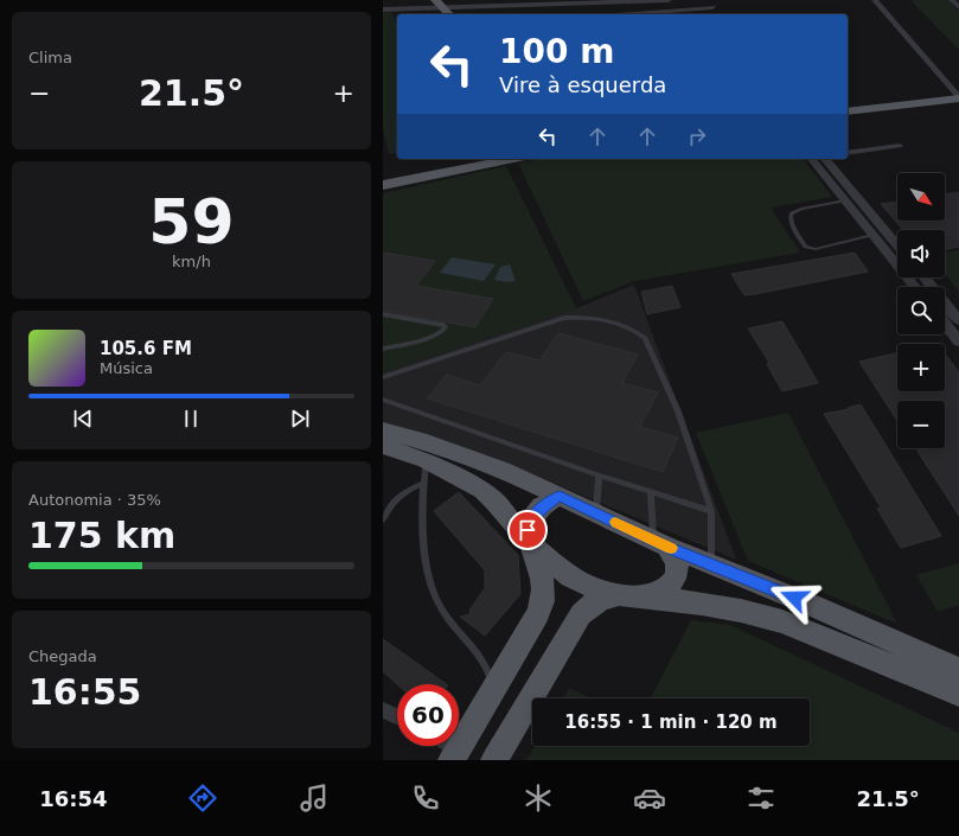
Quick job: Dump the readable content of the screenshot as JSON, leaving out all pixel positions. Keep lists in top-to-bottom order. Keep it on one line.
{"north":"bottom right","page":{"tile":["Clima",["59","km/h"],["Autonomia · 35%","175 km"],["Chegada","16:55"]],"turn":["100 m","Vire à esquerda"],"heat":["−","21.5°","+"],"map_buttons":["+","−"],"song":["105.6 FM","Música"],"limit":"60","trip":"16:55 · 1 min · 120 m","tabs":["16:54","21.5°"]}}
